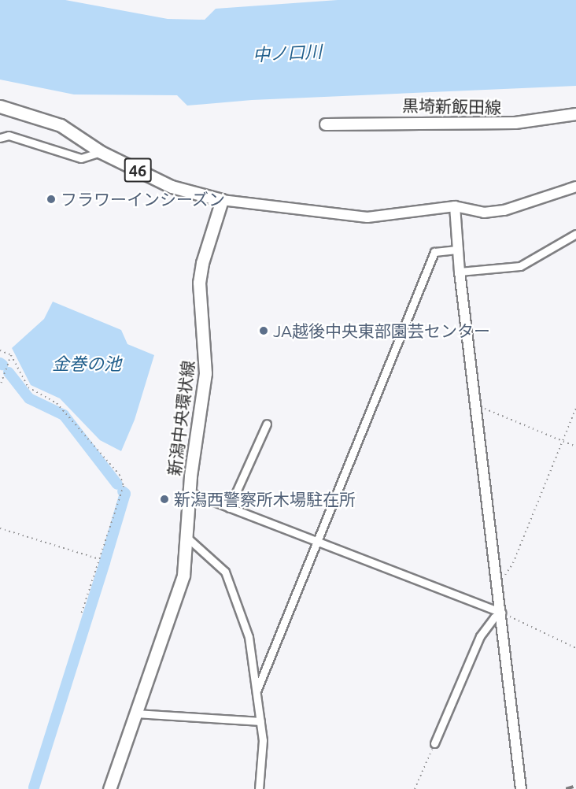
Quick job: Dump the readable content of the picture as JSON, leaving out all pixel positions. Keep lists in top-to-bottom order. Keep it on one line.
{"streets":{"main road":["黒埼新飯田線","46","新潟中央環状線"]},"crossings":[["46","新潟中央環状線"]],"water":["中ノ口川","金巻の池"],"places":["フラワーインシーズン","JA越後中央東部園芸センター","新潟西警察所木場駐在所"]}
